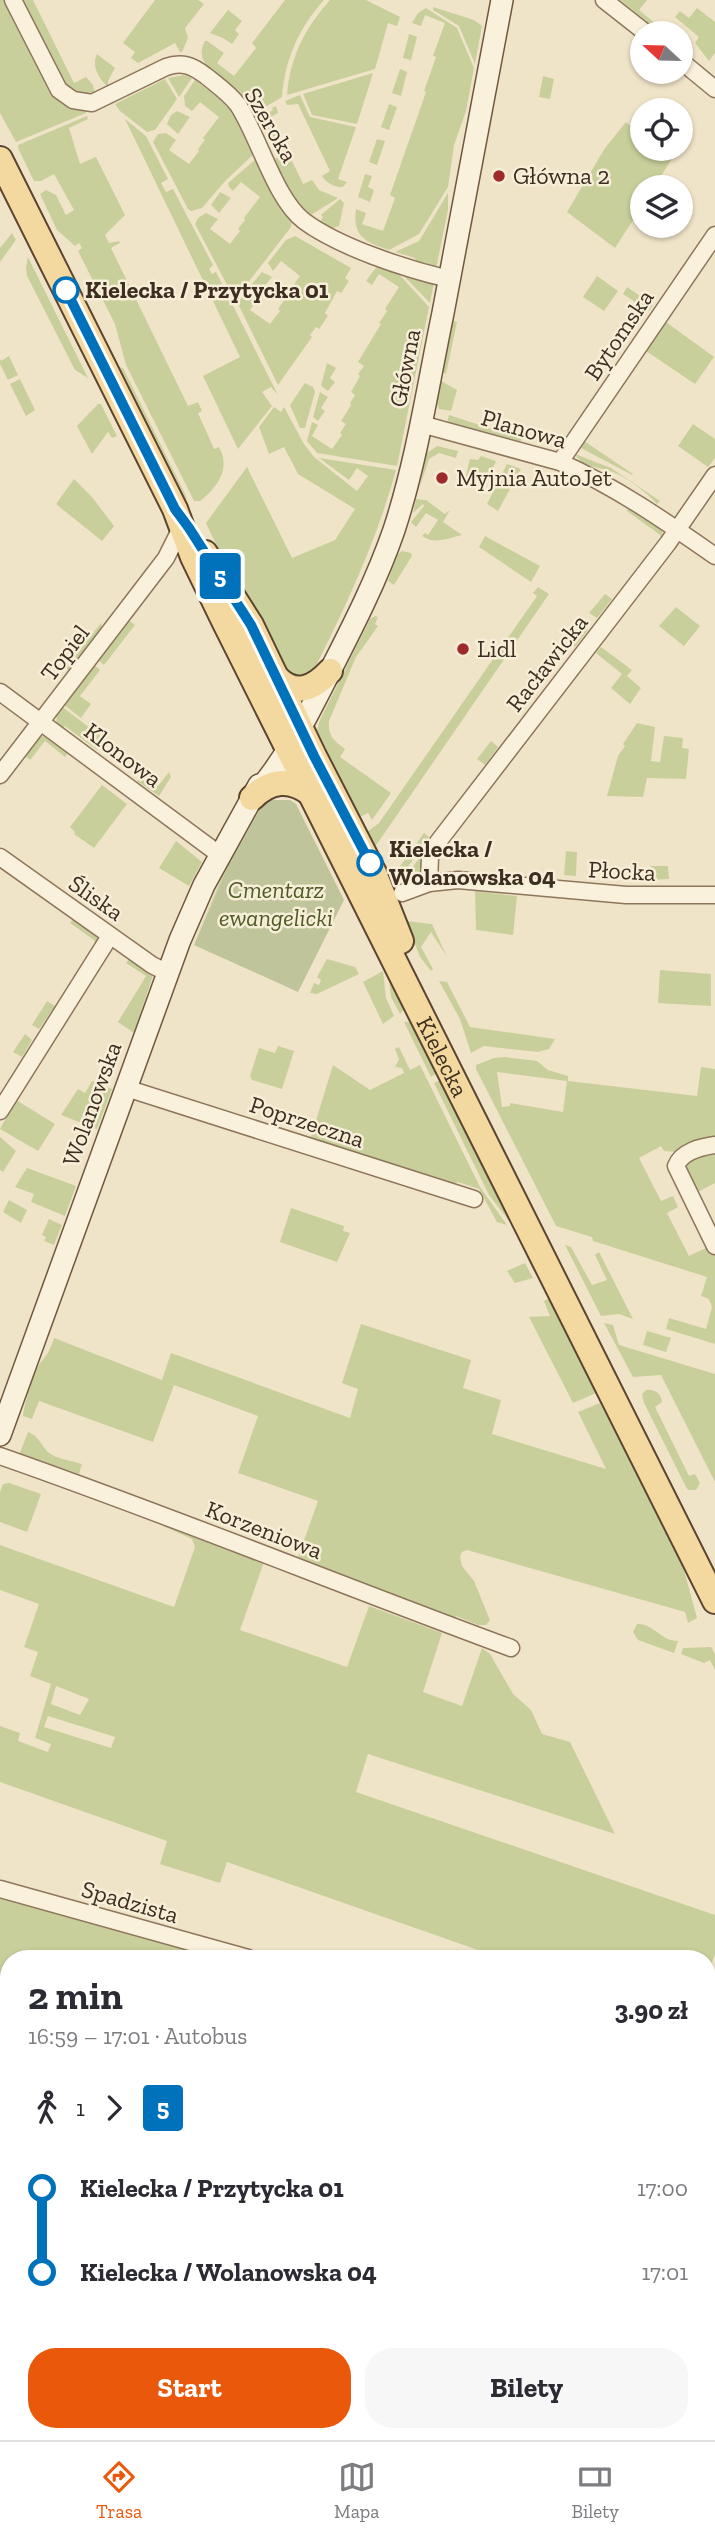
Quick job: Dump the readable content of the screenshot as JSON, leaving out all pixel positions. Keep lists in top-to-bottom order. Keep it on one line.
{"streets":{"main road":["Kielecka"],"street":["Szeroka","Bytomska","Główna","Planowa","Topiel","Racławicka","Klonowa","Płocka","Śliska","Wolanowska","Poprzeczna","Korzeniowa","Spadzista"]},"crossings":[["Szeroka","Główna"],["Bytomska","Planowa"],["Główna","Planowa"],["Główna","Kielecka"],["Główna","Wolanowska"],["Planowa","Racławicka"],["Topiel","Klonowa"],["Topiel","Kielecka"],["Racławicka","Płocka"],["Klonowa","Wolanowska"],["Śliska","Wolanowska"],["Kielecka","Wolanowska"],["Wolanowska","Poprzeczna"]],"parks":["Cmentarz ewangelicki"],"places":["Główna 2","Kielecka / Przytycka 01","Myjnia AutoJet","Lidl","Kielecka / Wolanowska 04"],"lines":["bus line 5"],"north":"left","page":{"on_map":"5","heading":["2 min","16:59 – 17:01 · Autobus","3.90 zł"],"legs":["1","5"],"list":[{"name":"Kielecka / Przytycka 01","value":"17:00"},{"name":"Kielecka / Wolanowska 04","value":"17:01"}],"buttons":["Start","Bilety"],"tabs":["Trasa","Mapa","Bilety"]}}
